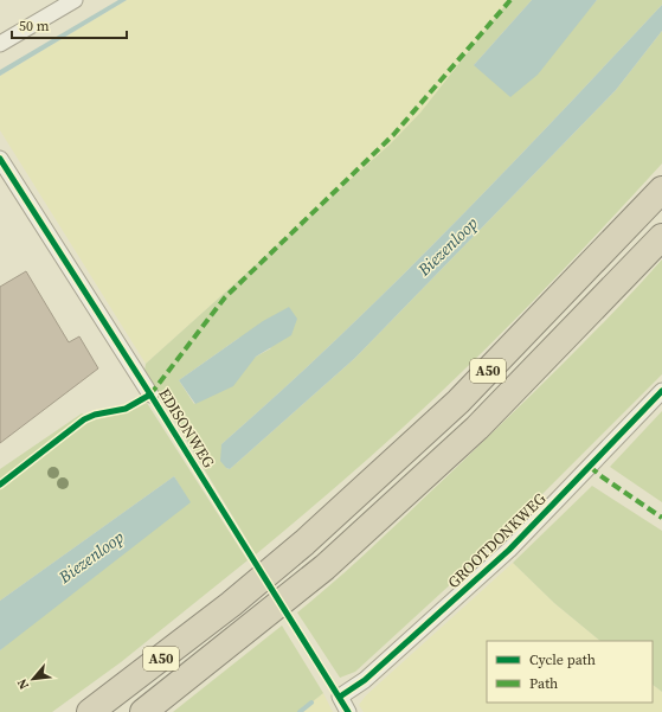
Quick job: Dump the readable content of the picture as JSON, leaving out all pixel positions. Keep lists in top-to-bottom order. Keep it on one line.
{"streets":{"highway":["A50"],"street":["EDISONWEG","GROOTDONKWEG"]},"water":["Biezenloop"],"legend":["Cycle path","Path"],"scale_bar":"50 m","north":"bottom left"}
